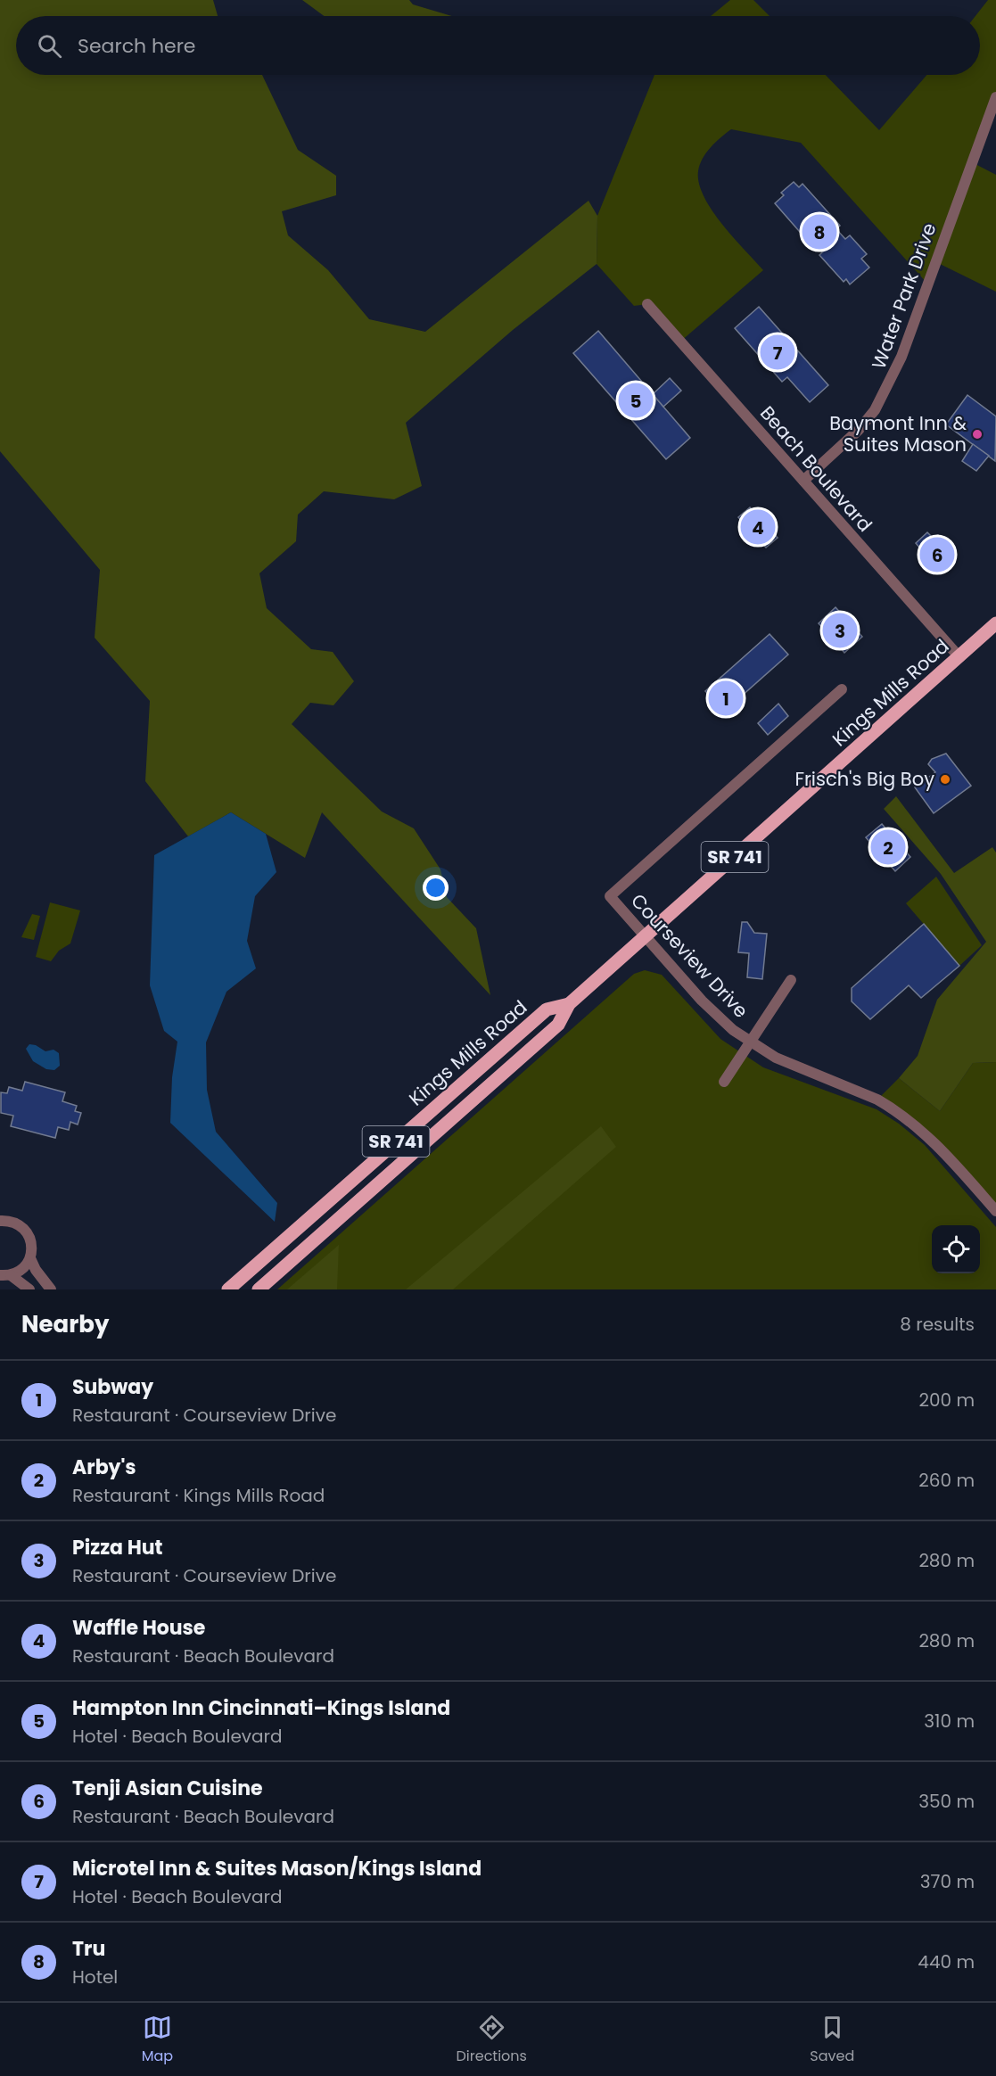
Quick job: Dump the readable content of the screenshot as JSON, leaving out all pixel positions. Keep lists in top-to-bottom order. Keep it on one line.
{"streets":{"main road":["Kings Mills Road","SR 741"],"street":["Water Park Drive","Beach Boulevard","Courseview Drive"]},"crossings":[["Water Park Drive","Beach Boulevard"],["Beach Boulevard","Kings Mills Road"],["Kings Mills Road","Courseview Drive"]],"places":["Baymont Inn & Suites Mason","Frisch's Big Boy"],"page":{"search":"Search here","pins":["8","7","5","4","6","3","1","2"],"heading":["Nearby","8 results"],"list":[{"mark":"1","name":"Subway","note":"Restaurant · Courseview Drive","value":"200 m"},{"mark":"2","name":"Arby's","note":"Restaurant · Kings Mills Road","value":"260 m"},{"mark":"3","name":"Pizza Hut","note":"Restaurant · Courseview Drive","value":"280 m"},{"mark":"4","name":"Waffle House","note":"Restaurant · Beach Boulevard","value":"280 m"},{"mark":"5","name":"Hampton Inn Cincinnati–Kings Island","note":"Hotel · Beach Boulevard","value":"310 m"},{"mark":"6","name":"Tenji Asian Cuisine","note":"Restaurant · Beach Boulevard","value":"350 m"},{"mark":"7","name":"Microtel Inn & Suites Mason/Kings Island","note":"Hotel · Beach Boulevard","value":"370 m"},{"mark":"8","name":"Tru","note":"Hotel","value":"440 m"}],"nav":["Map","Directions","Saved"]}}
